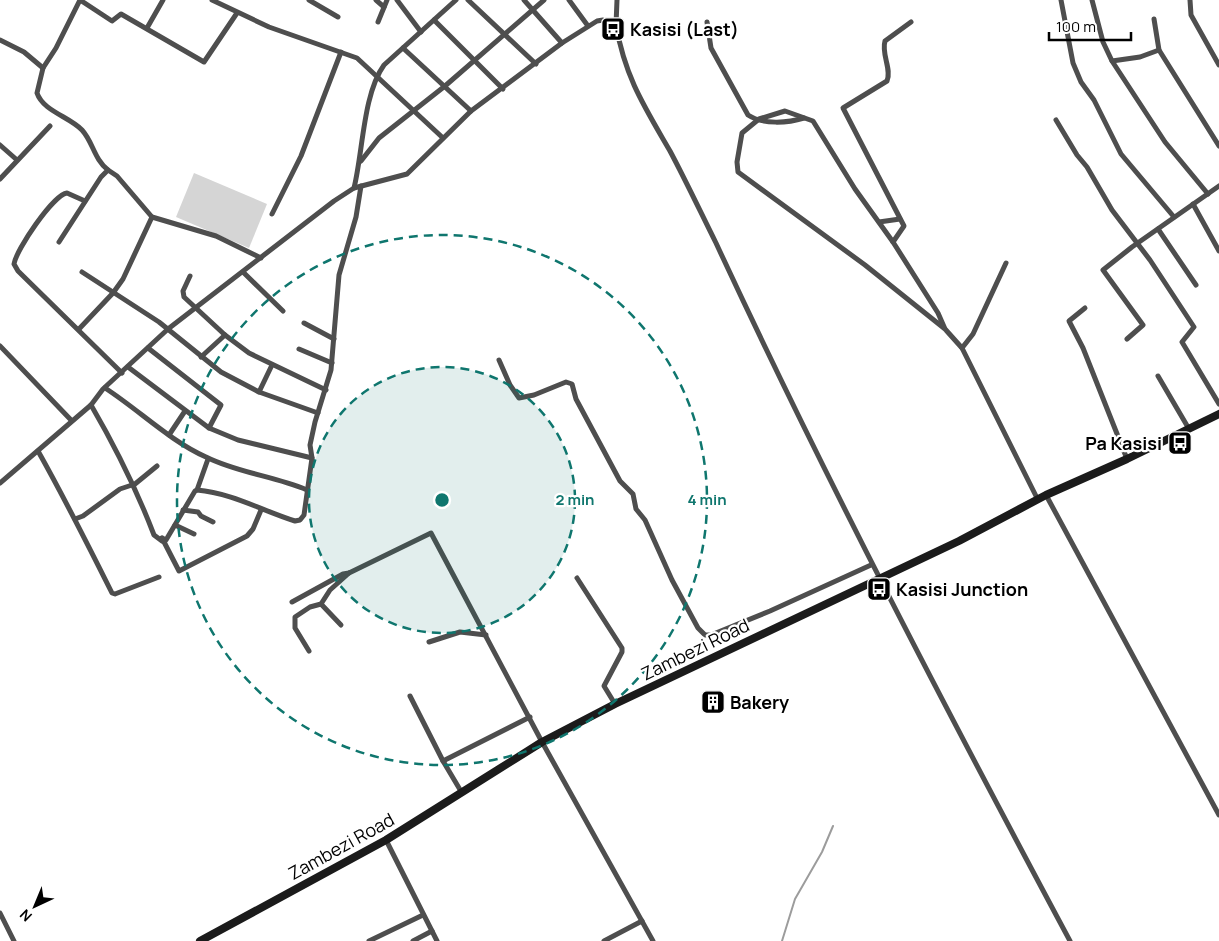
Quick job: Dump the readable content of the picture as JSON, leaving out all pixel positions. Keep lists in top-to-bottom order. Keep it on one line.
{"streets":{"main road":["Zambezi Road"]},"places":{"bus stop":["Kasisi (Last)","Pa Kasisi","Kasisi Junction"],"building":["Bakery"]},"scale_bar":"100 m","north":"bottom left","rings":["2 min","4 min"]}
